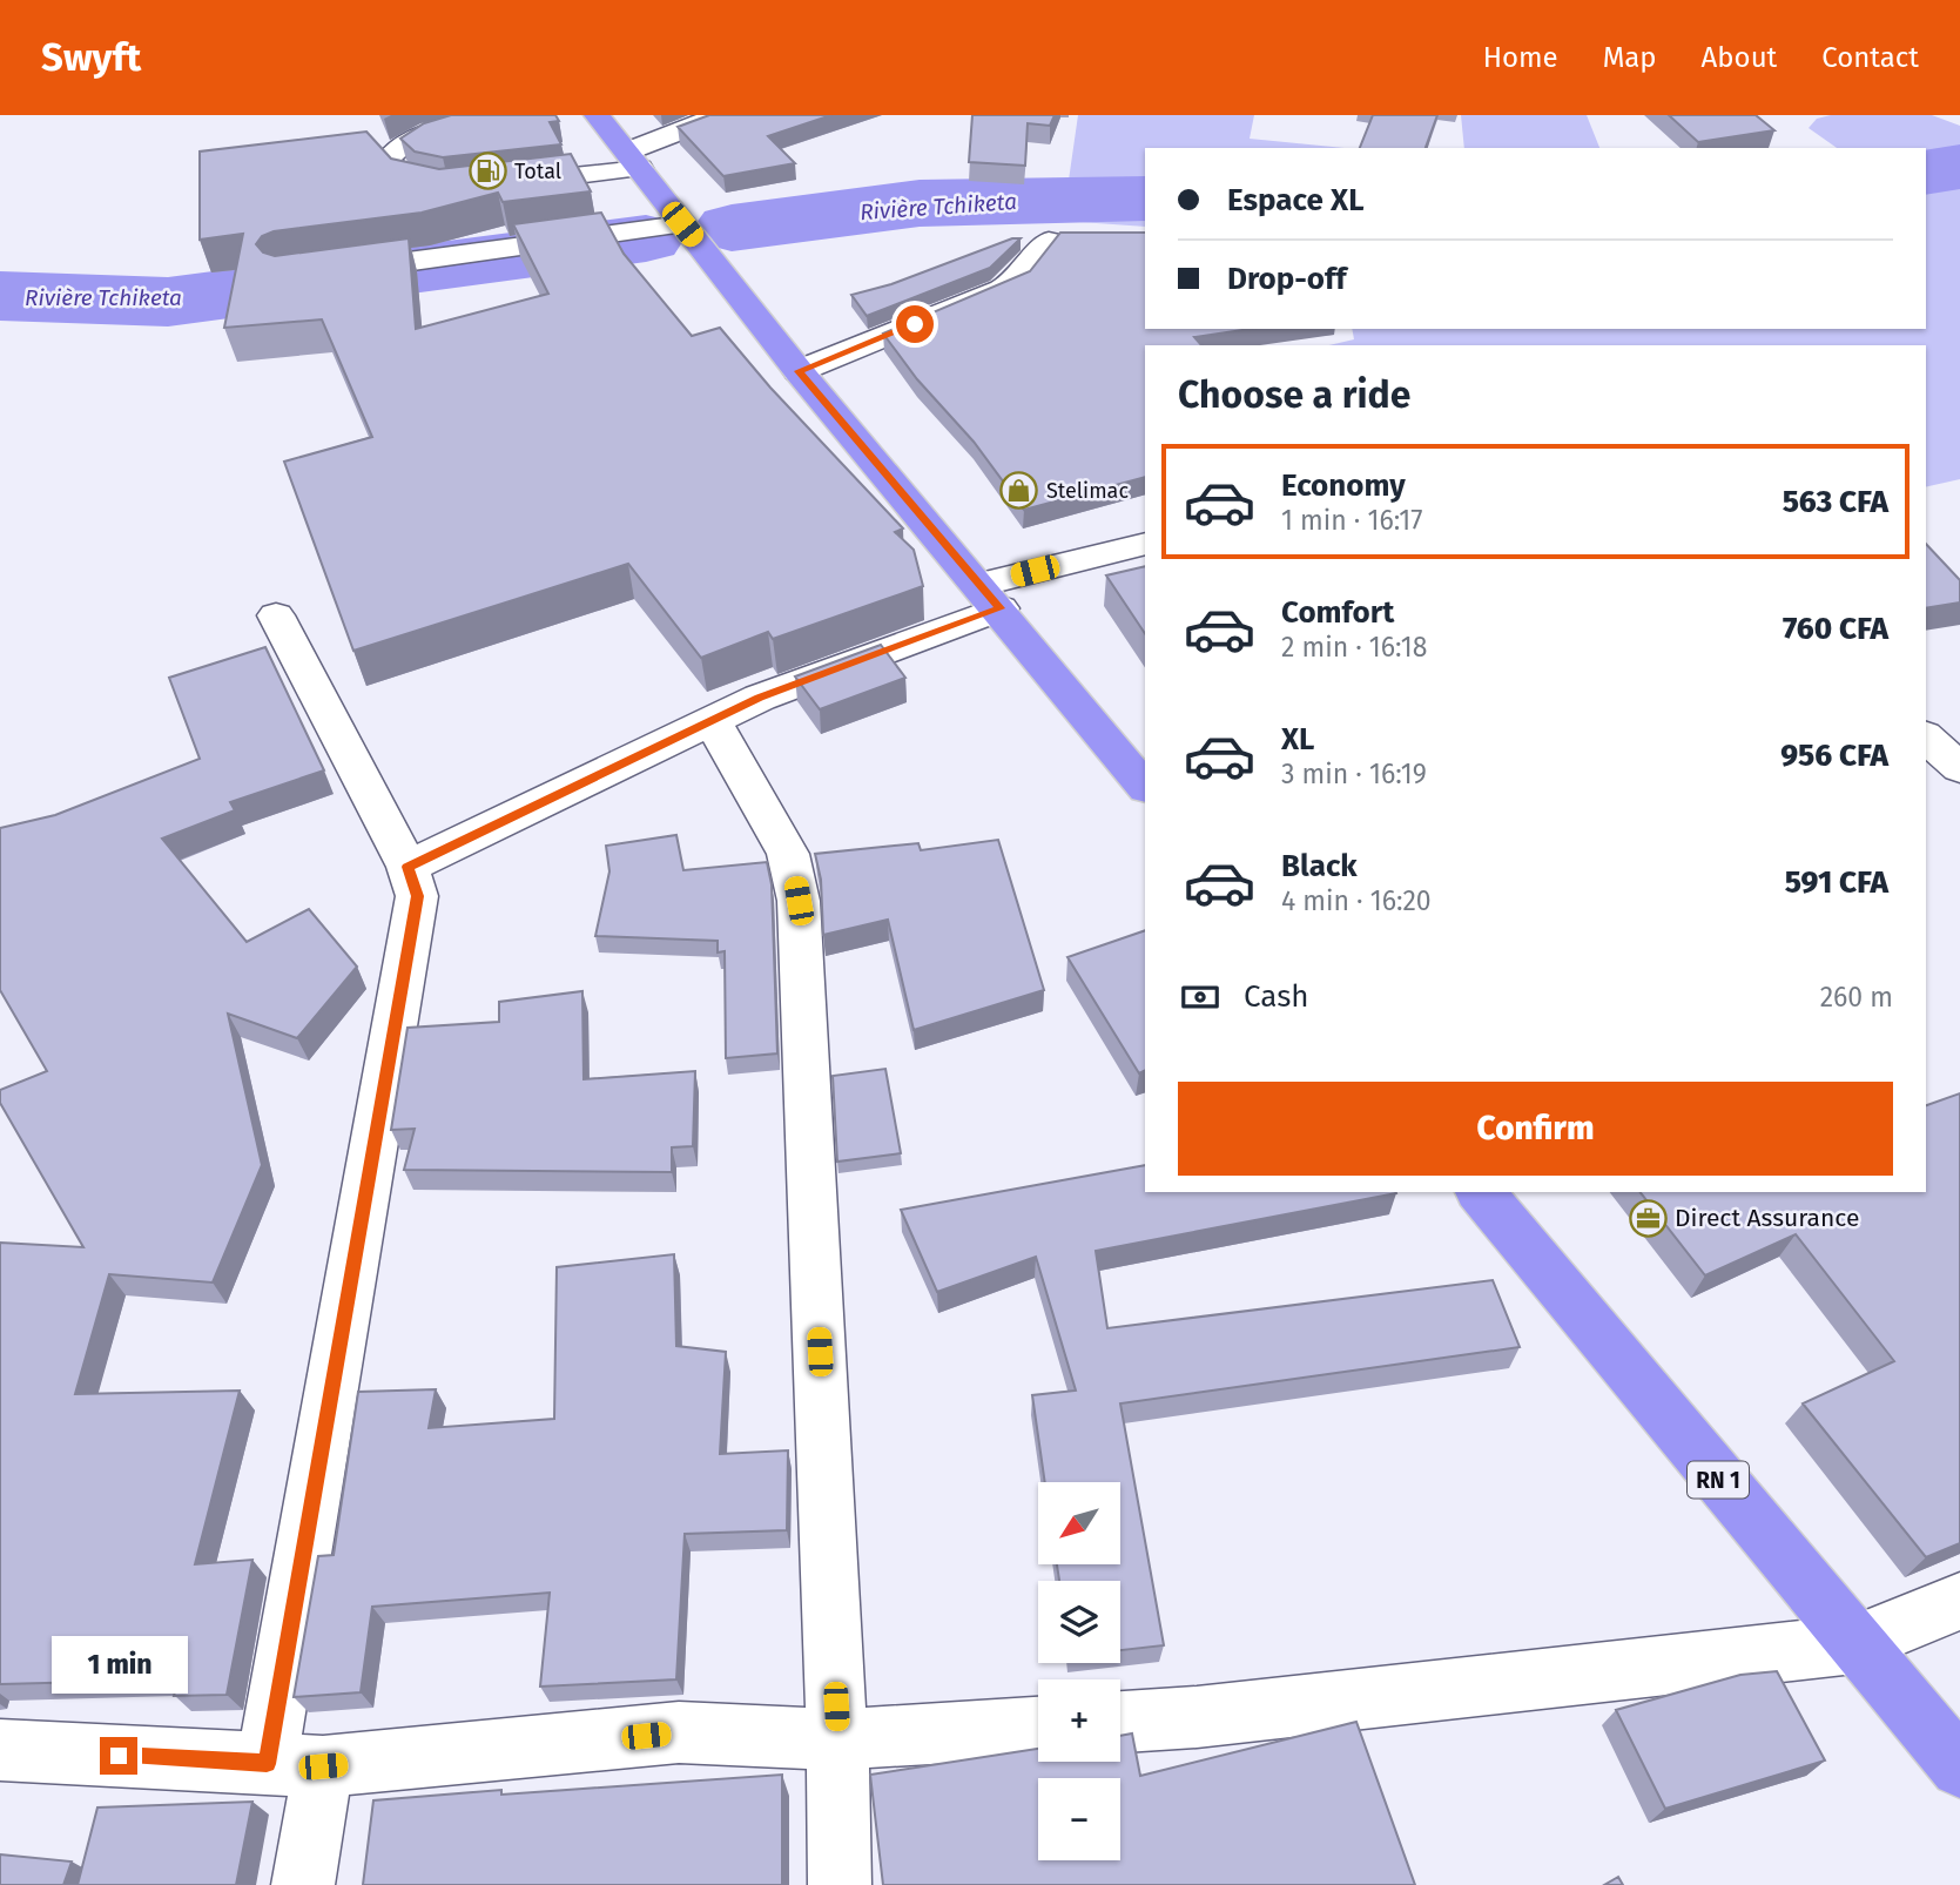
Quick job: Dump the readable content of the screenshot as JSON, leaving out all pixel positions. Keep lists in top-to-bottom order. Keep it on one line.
{"streets":{"highway":["RN 1"]},"water":["Rivière Tchiketa"],"places":{"fuel station":["Total"],"shop":["Stelimac"],"office":["Direct Assurance"]},"north":"bottom left","page":{"header":"Swyft","nav":["Home","Map","About","Contact"],"banner":["Espace XL","Drop-off"],"heading":"Choose a ride","list":[{"name":"Economy","note":"1 min · 16:17","value":"563 CFA"},{"name":"Comfort","note":"2 min · 16:18","value":"760 CFA"},{"name":"XL","note":"3 min · 16:19","value":"956 CFA"},{"name":"Black","note":"4 min · 16:20","value":"591 CFA"}],"pay":["Cash","260 m"],"buttons":"Confirm","map_buttons":["+","−"],"bubble":"1 min"}}
